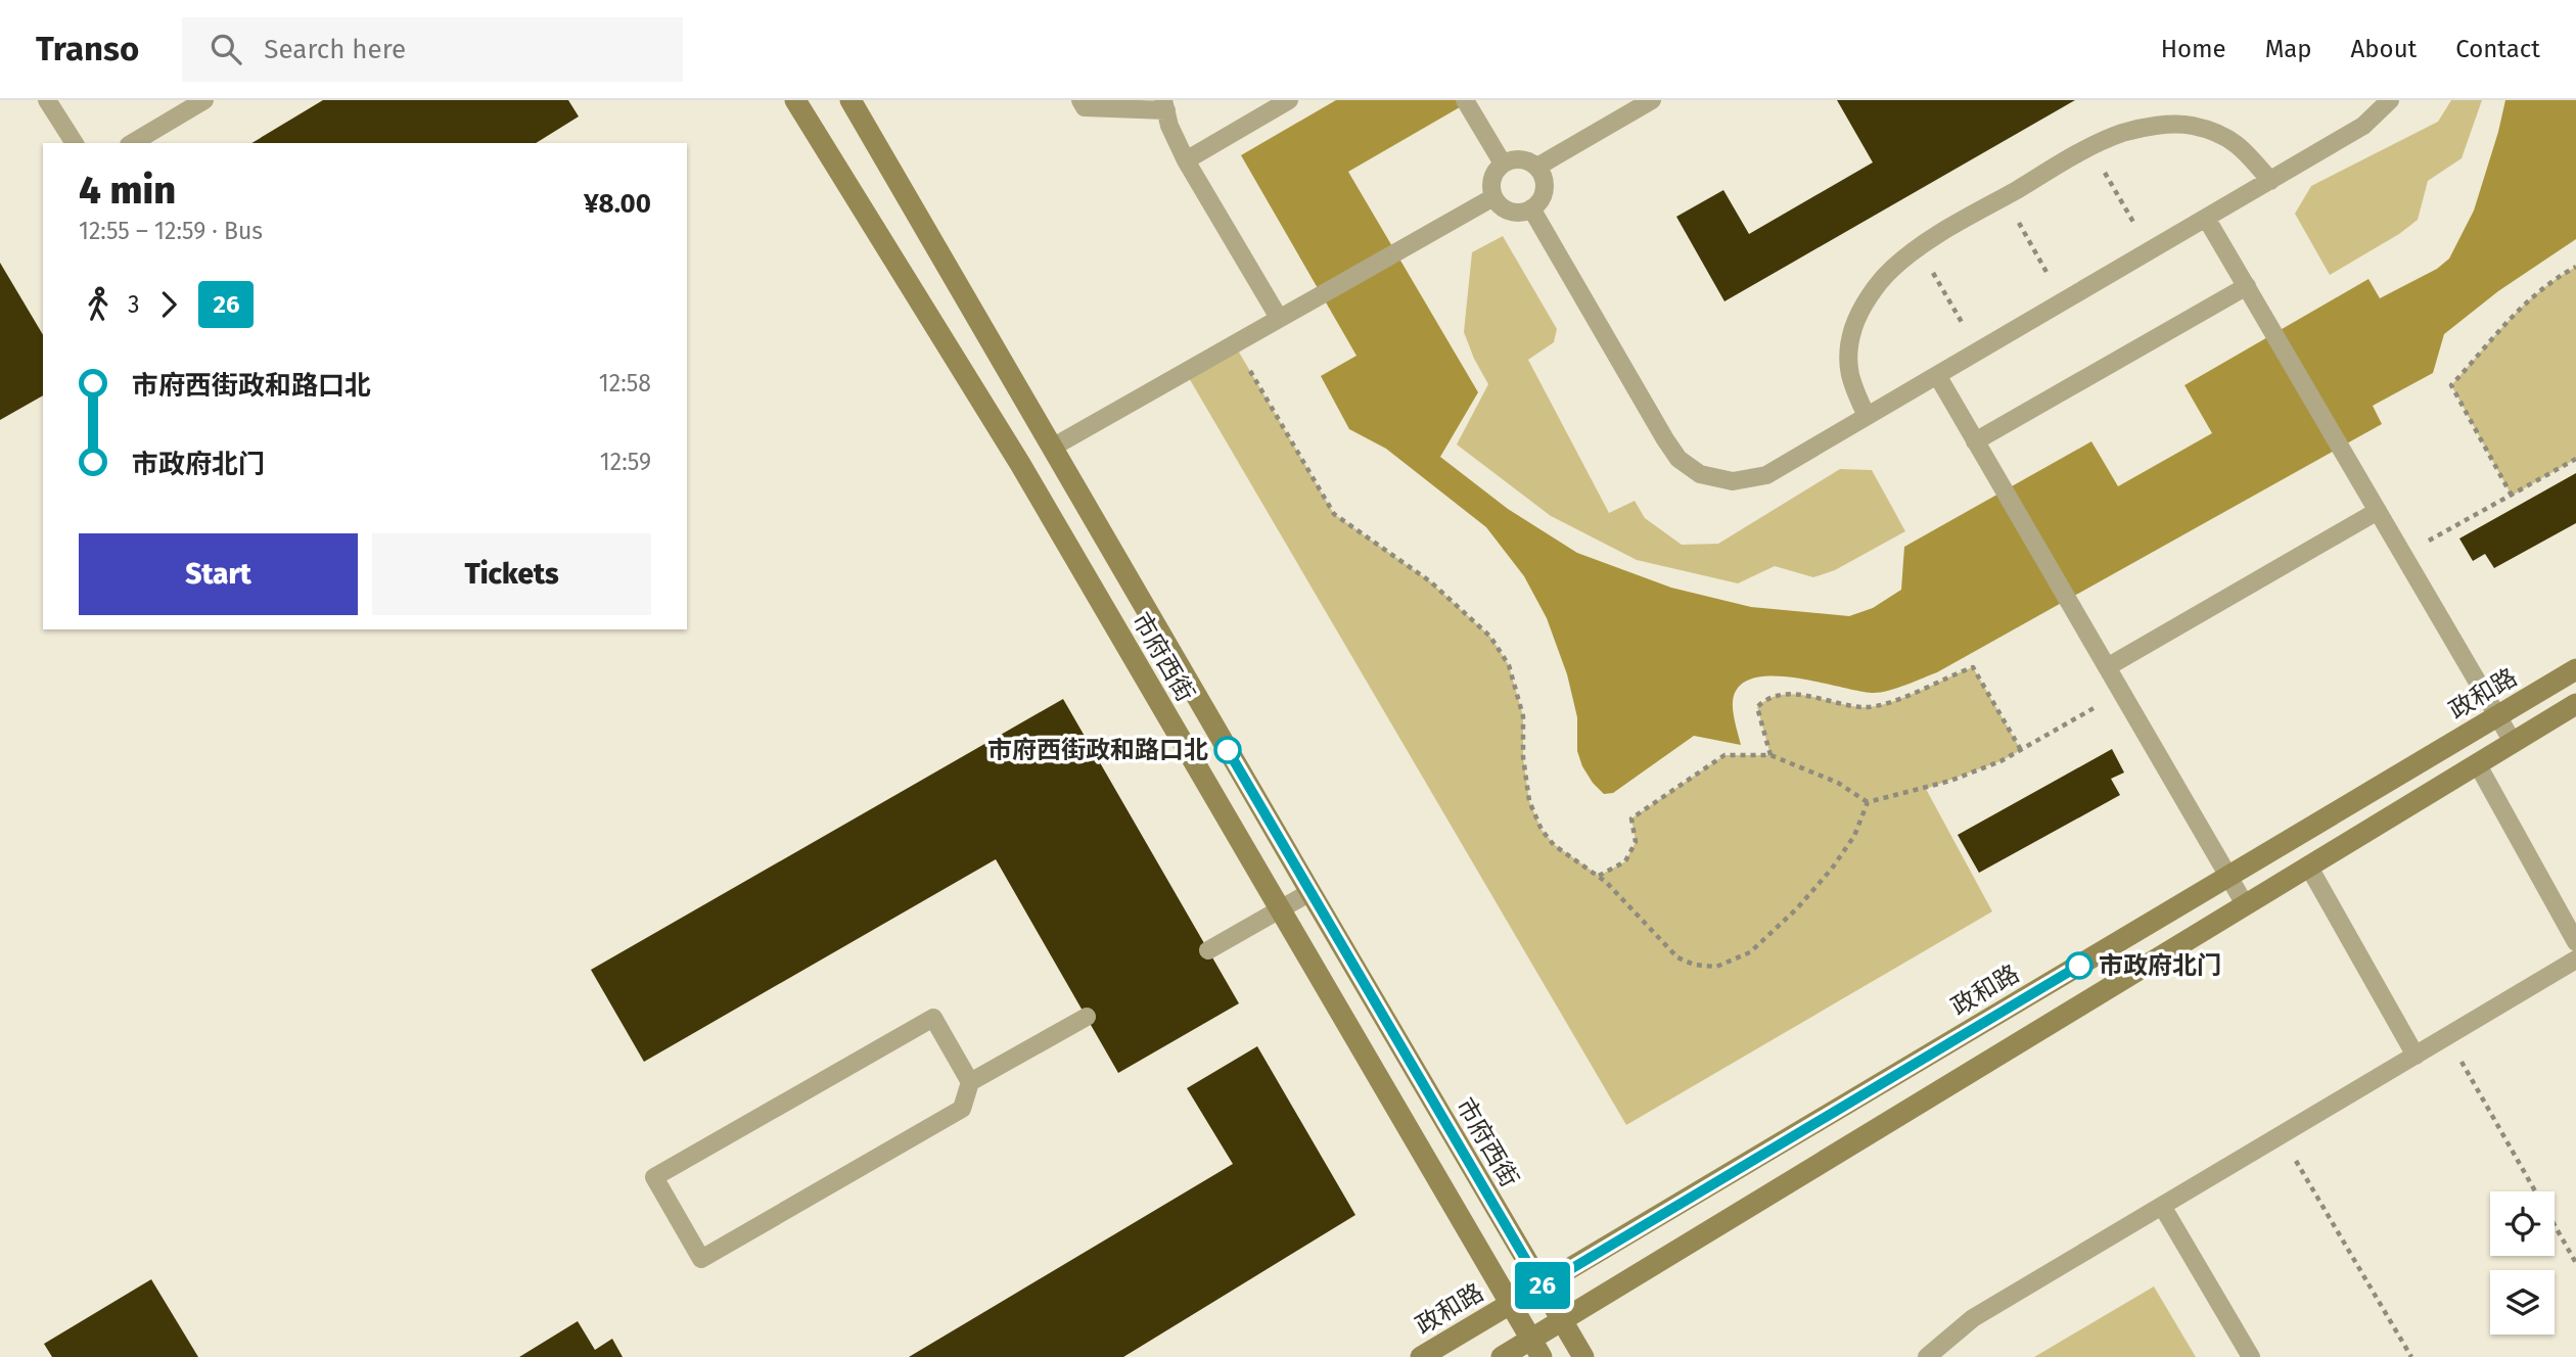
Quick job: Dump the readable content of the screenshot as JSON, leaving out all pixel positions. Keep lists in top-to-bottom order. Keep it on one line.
{"streets":{"street":["市府西街","政和路"]},"crossings":[["市府西街","政和路"]],"places":["市府西街政和路口北","市政府北门"],"lines":["bus line 26"],"page":{"header":"Transo","search":"Search here","nav":["Home","Map","About","Contact"],"on_map":"26","heading":["4 min","12:55 – 12:59 · Bus","¥8.00"],"legs":["3","26"],"list":[{"name":"市府西街政和路口北","value":"12:58"},{"name":"市政府北门","value":"12:59"}],"buttons":["Start","Tickets"]}}
